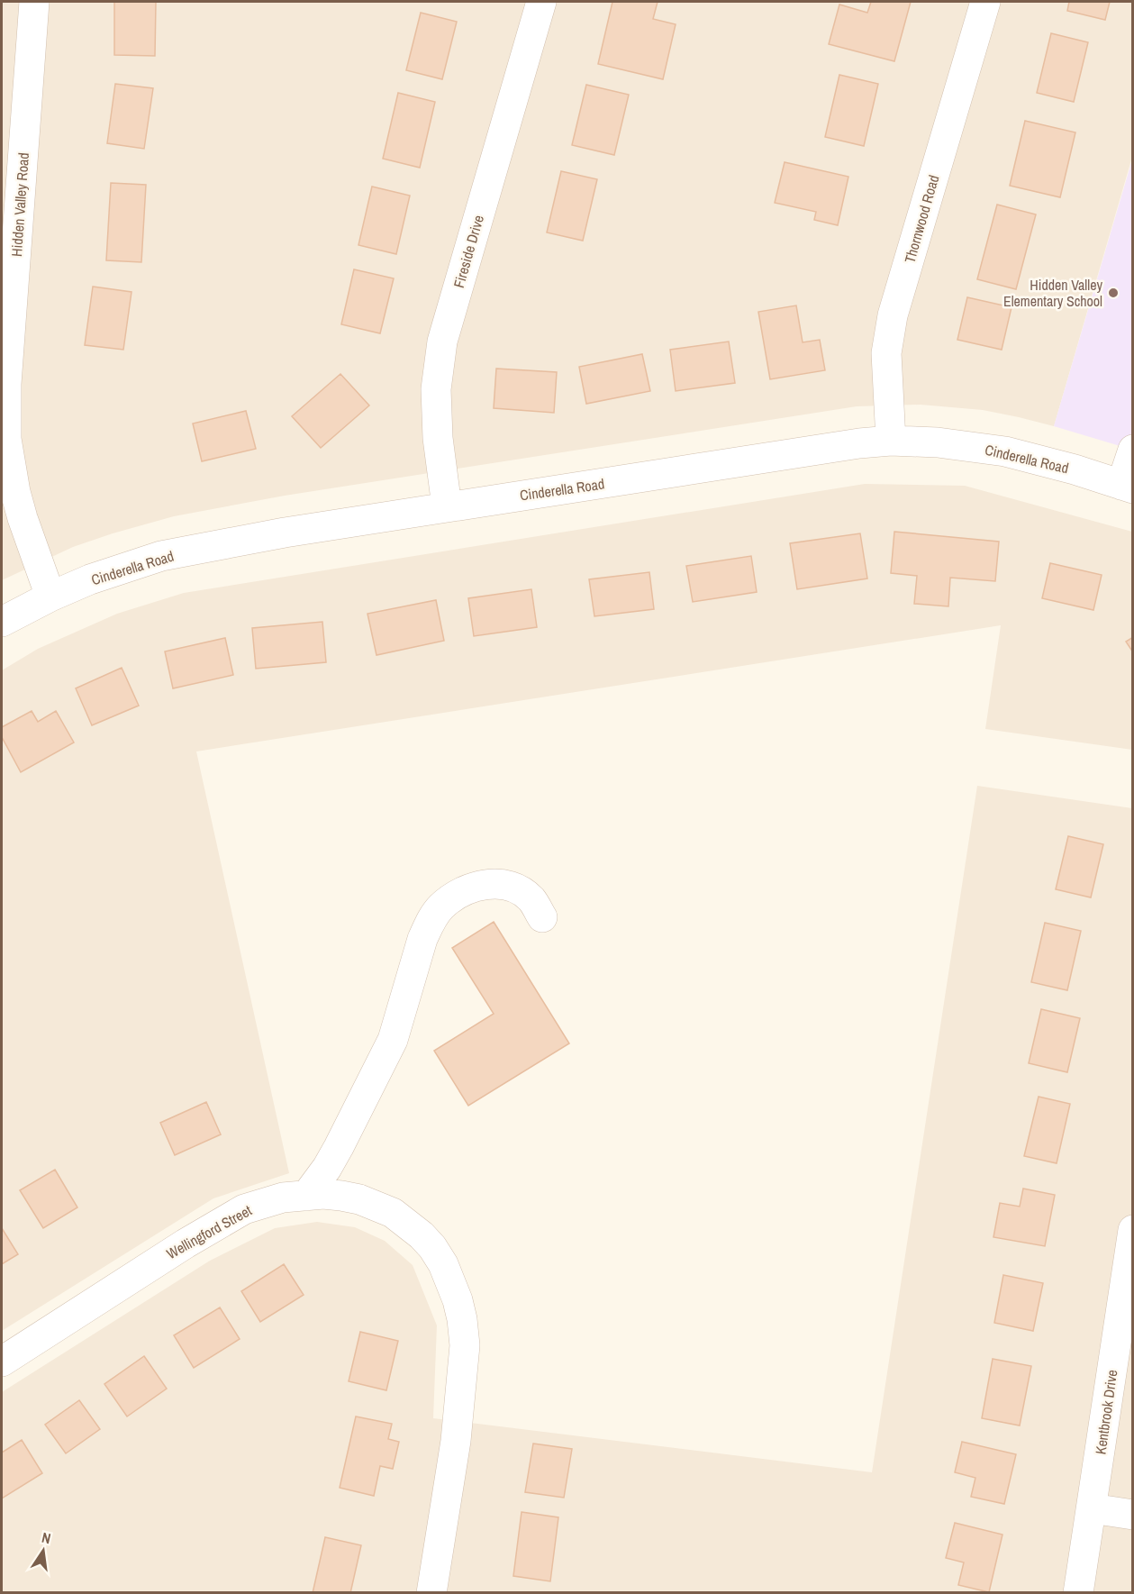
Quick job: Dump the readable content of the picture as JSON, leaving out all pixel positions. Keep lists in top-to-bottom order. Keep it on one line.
{"streets":{"street":["Hidden Valley Road","Thornwood Road","Fireside Drive","Cinderella Road","Wellingford Street","Kentbrook Drive"]},"crossings":[["Hidden Valley Road","Cinderella Road"],["Thornwood Road","Cinderella Road"],["Fireside Drive","Cinderella Road"]],"places":["Hidden Valley Elementary School"],"north":"top"}
